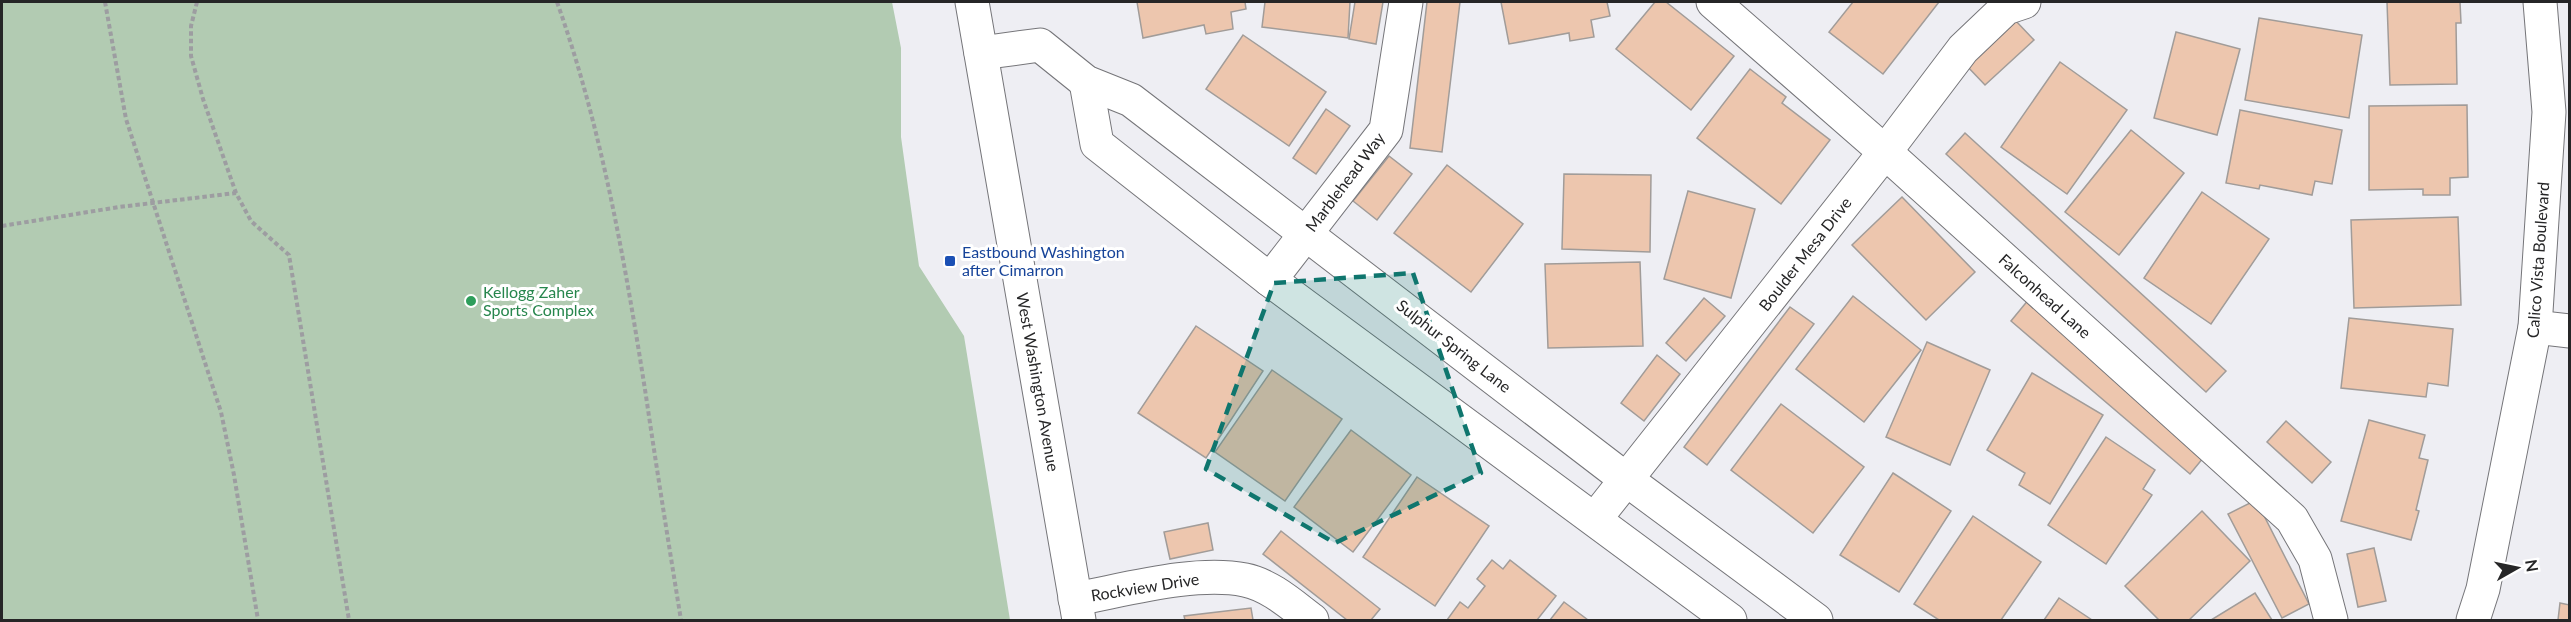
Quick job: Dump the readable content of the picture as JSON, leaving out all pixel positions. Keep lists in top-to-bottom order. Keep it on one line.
{"streets":{"street":["Marblehead Way","Boulder Mesa Drive","Calico Vista Boulevard","Falconhead Lane","Sulphur Spring Lane","West Washington Avenue","Rockview Drive"]},"crossings":[["Marblehead Way","Sulphur Spring Lane"],["Boulder Mesa Drive","Falconhead Lane"],["Boulder Mesa Drive","Sulphur Spring Lane"],["Sulphur Spring Lane","West Washington Avenue"],["West Washington Avenue","Rockview Drive"]],"places":{"transit":["Eastbound Washington after Cimarron"],"other":["Kellogg Zaher Sports Complex"]},"north":"right"}
